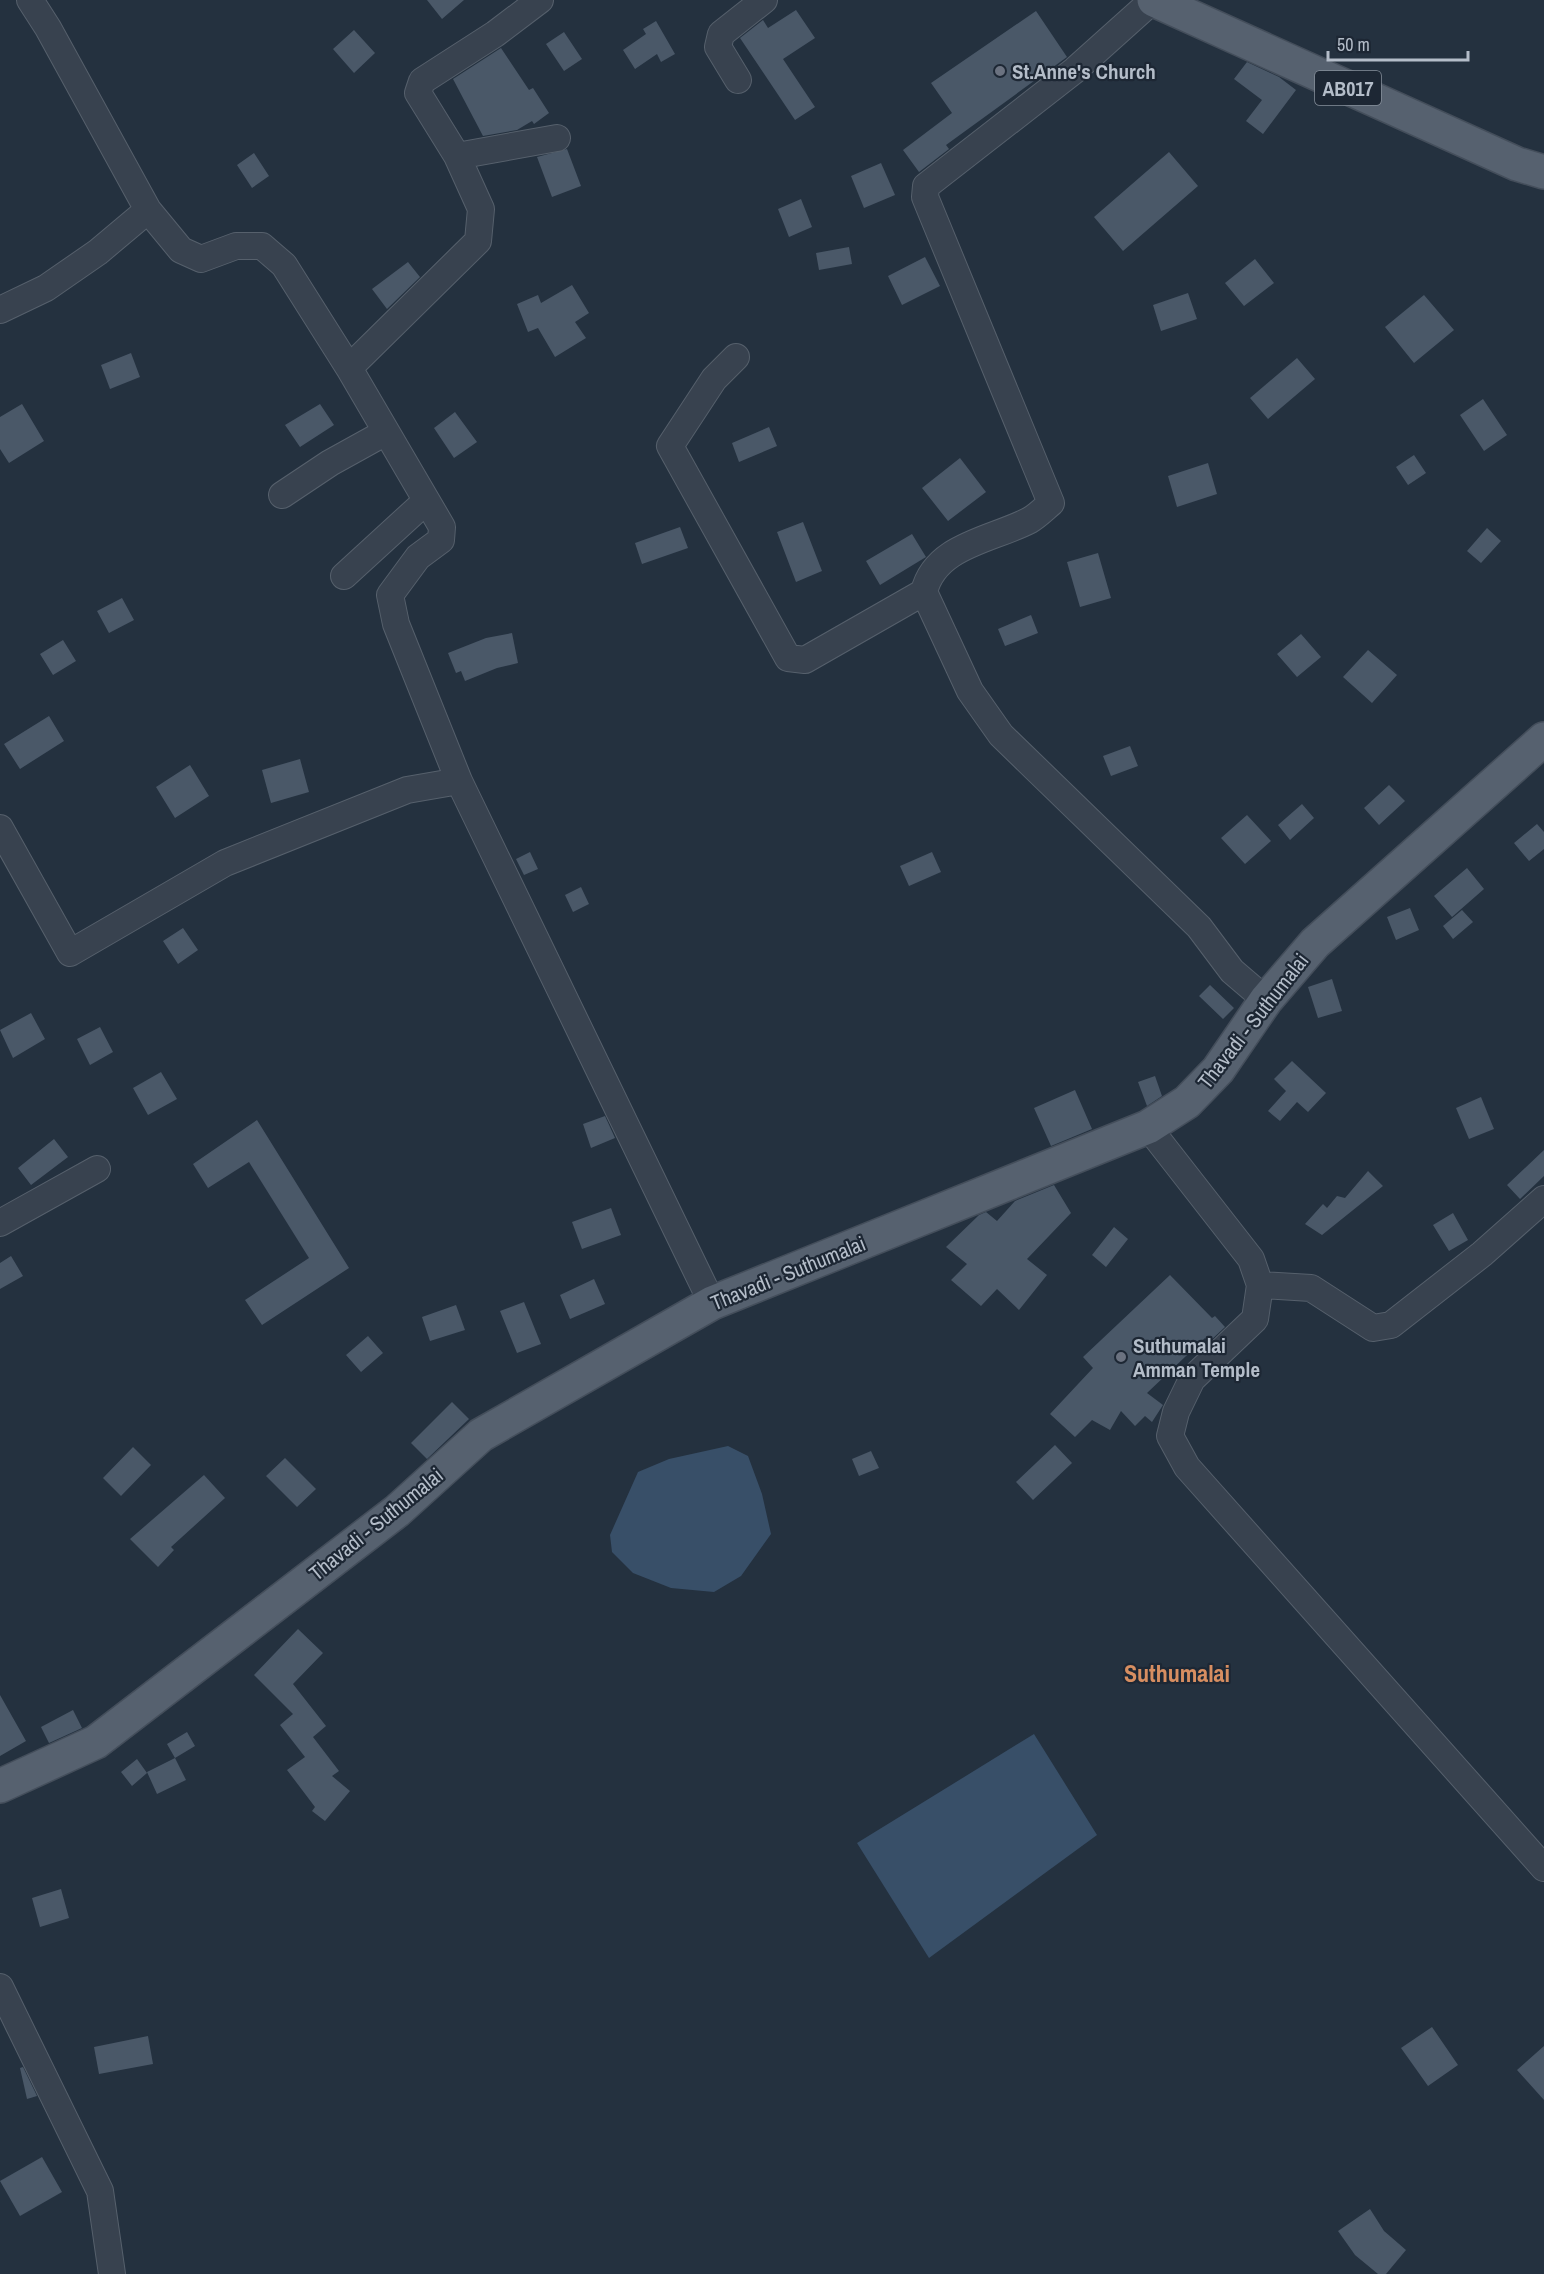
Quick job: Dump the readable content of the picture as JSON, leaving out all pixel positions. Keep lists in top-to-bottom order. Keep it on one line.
{"streets":{"main road":["AB017","Thavadi - Suthumalai"]},"districts":["Suthumalai"],"places":["St.Anne's Church","Suthumalai Amman Temple"],"scale_bar":"50 m"}
